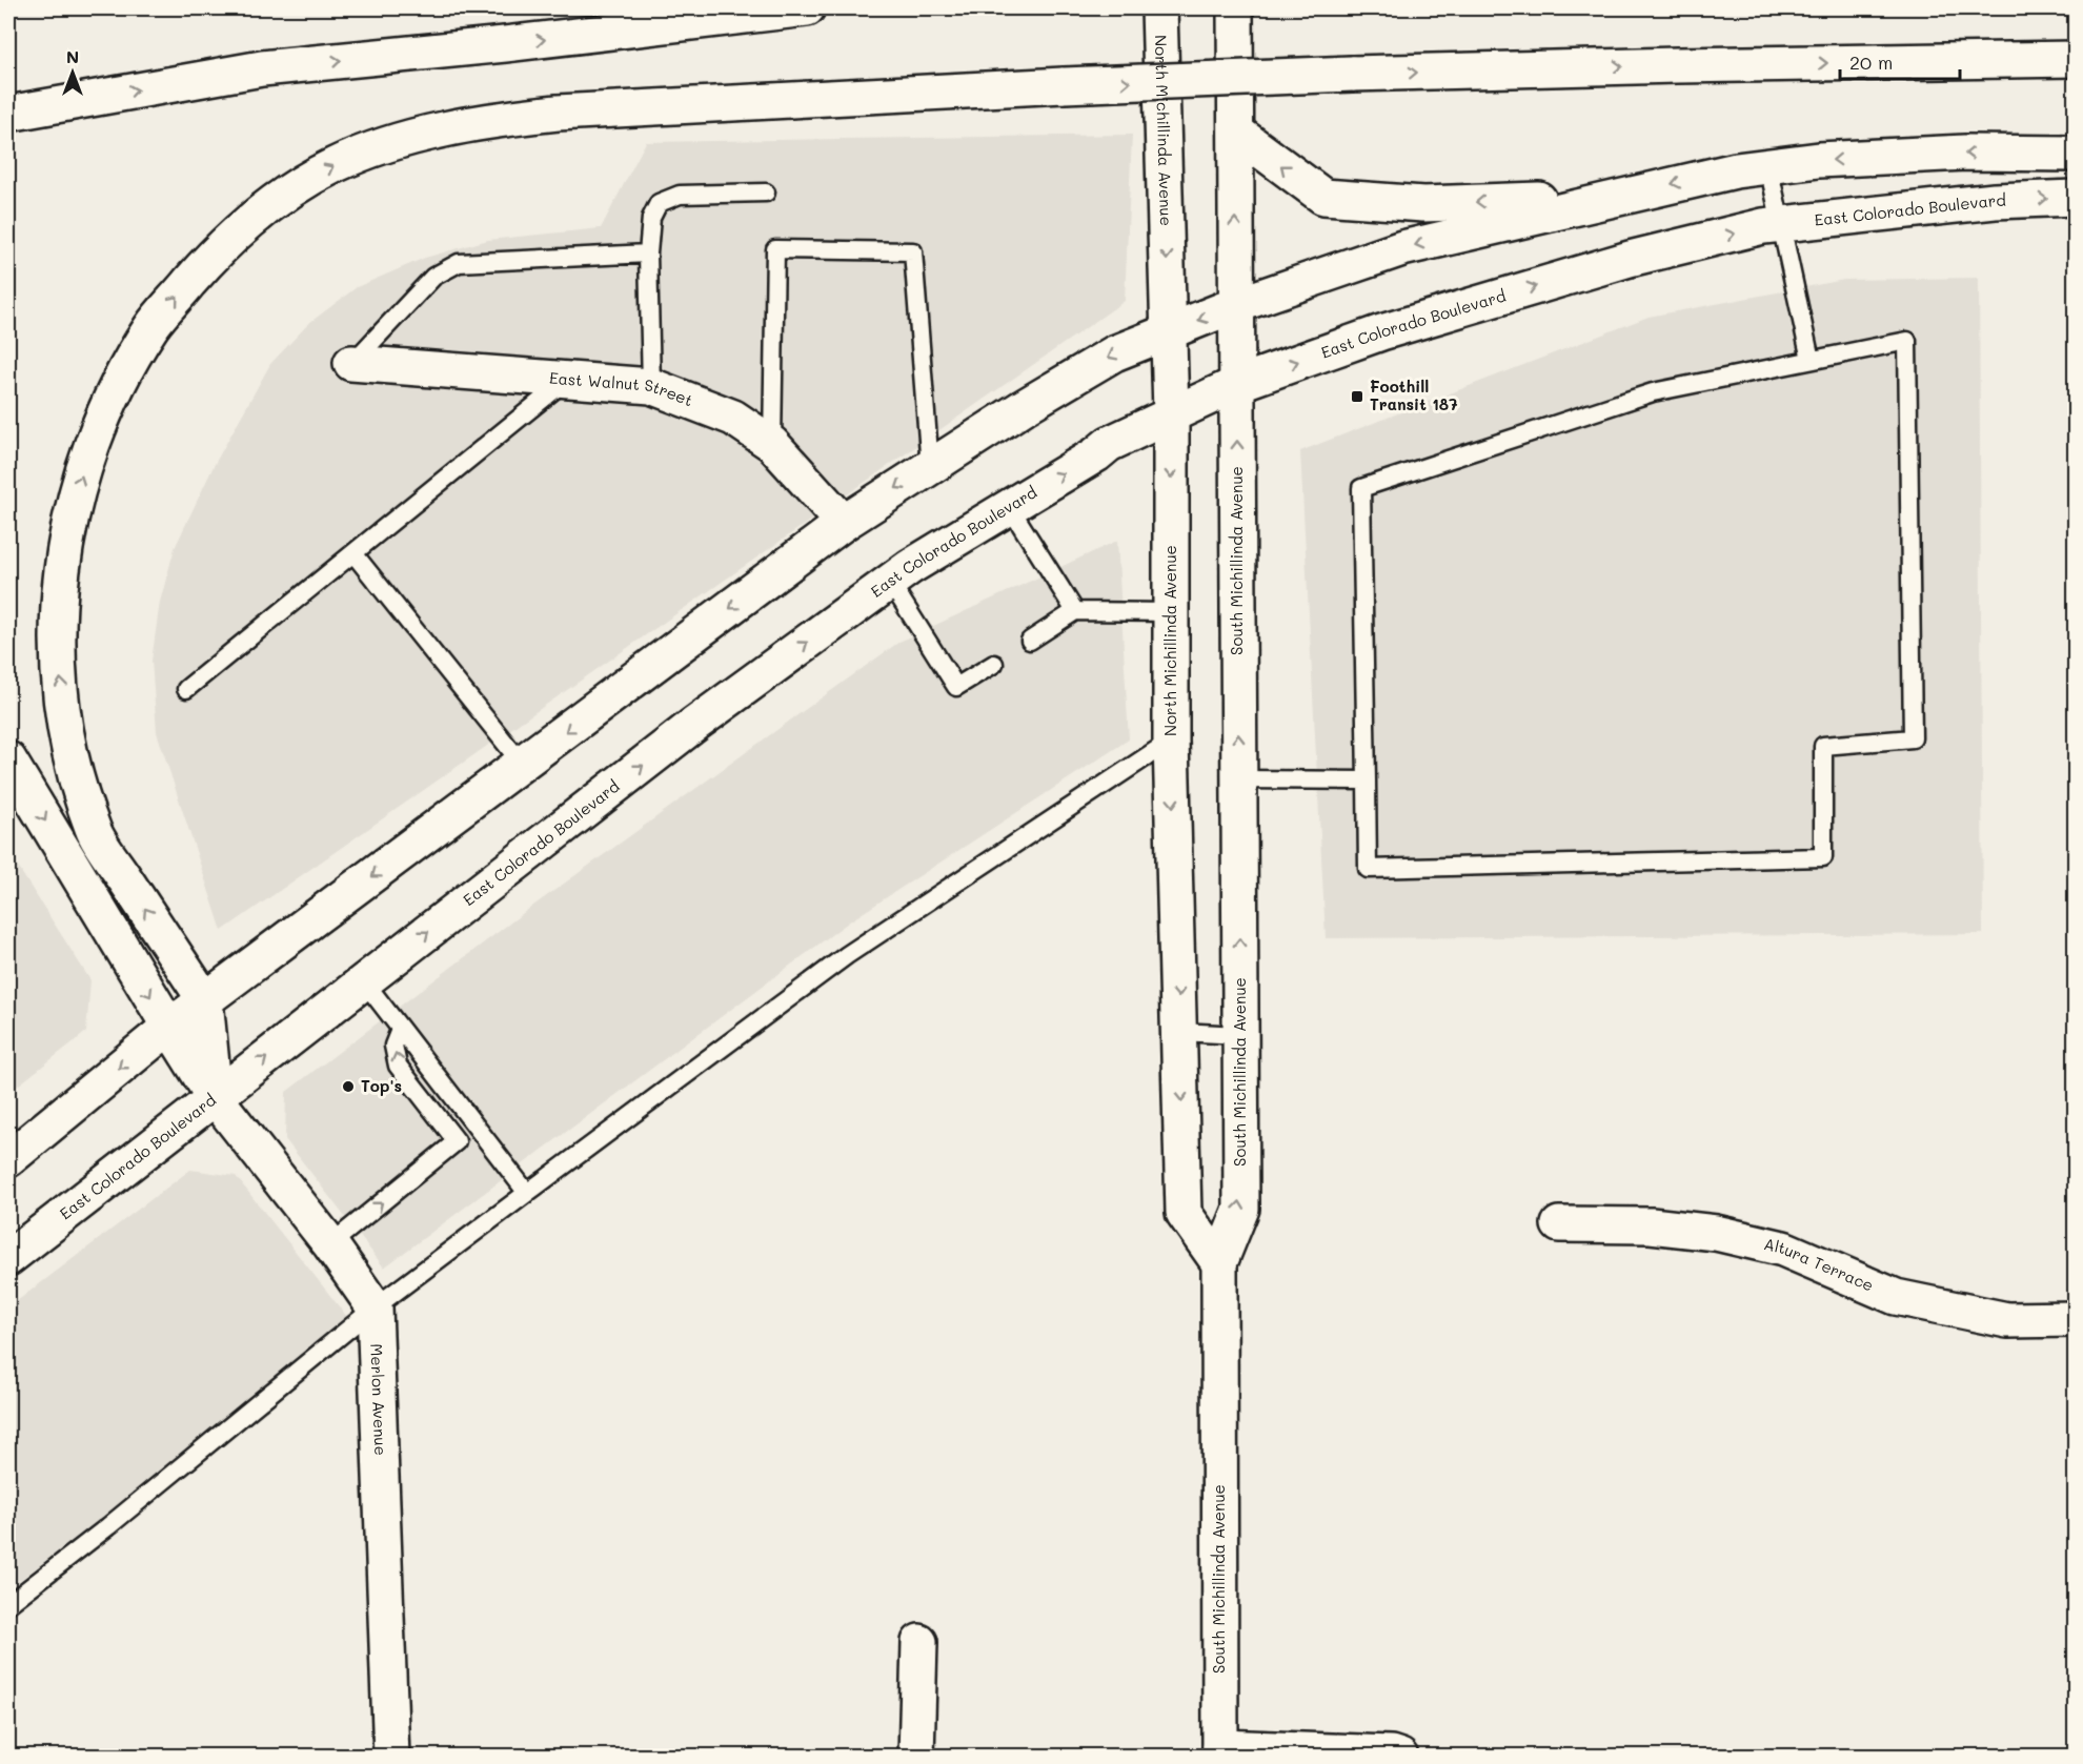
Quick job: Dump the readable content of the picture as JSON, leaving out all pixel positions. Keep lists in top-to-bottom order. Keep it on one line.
{"streets":{"main road":["North Michillinda Avenue","East Colorado Boulevard","East Walnut Street","South Michillinda Avenue","Altura Terrace","Merlon Avenue"]},"crossings":[["North Michillinda Avenue","East Colorado Boulevard"],["North Michillinda Avenue","South Michillinda Avenue"],["East Colorado Boulevard","South Michillinda Avenue"]],"one_way":["South Michillinda Avenue"],"places":{"transit":["Foothill Transit 187"],"other":["Top's"]},"scale_bar":"20 m","north":"top"}
